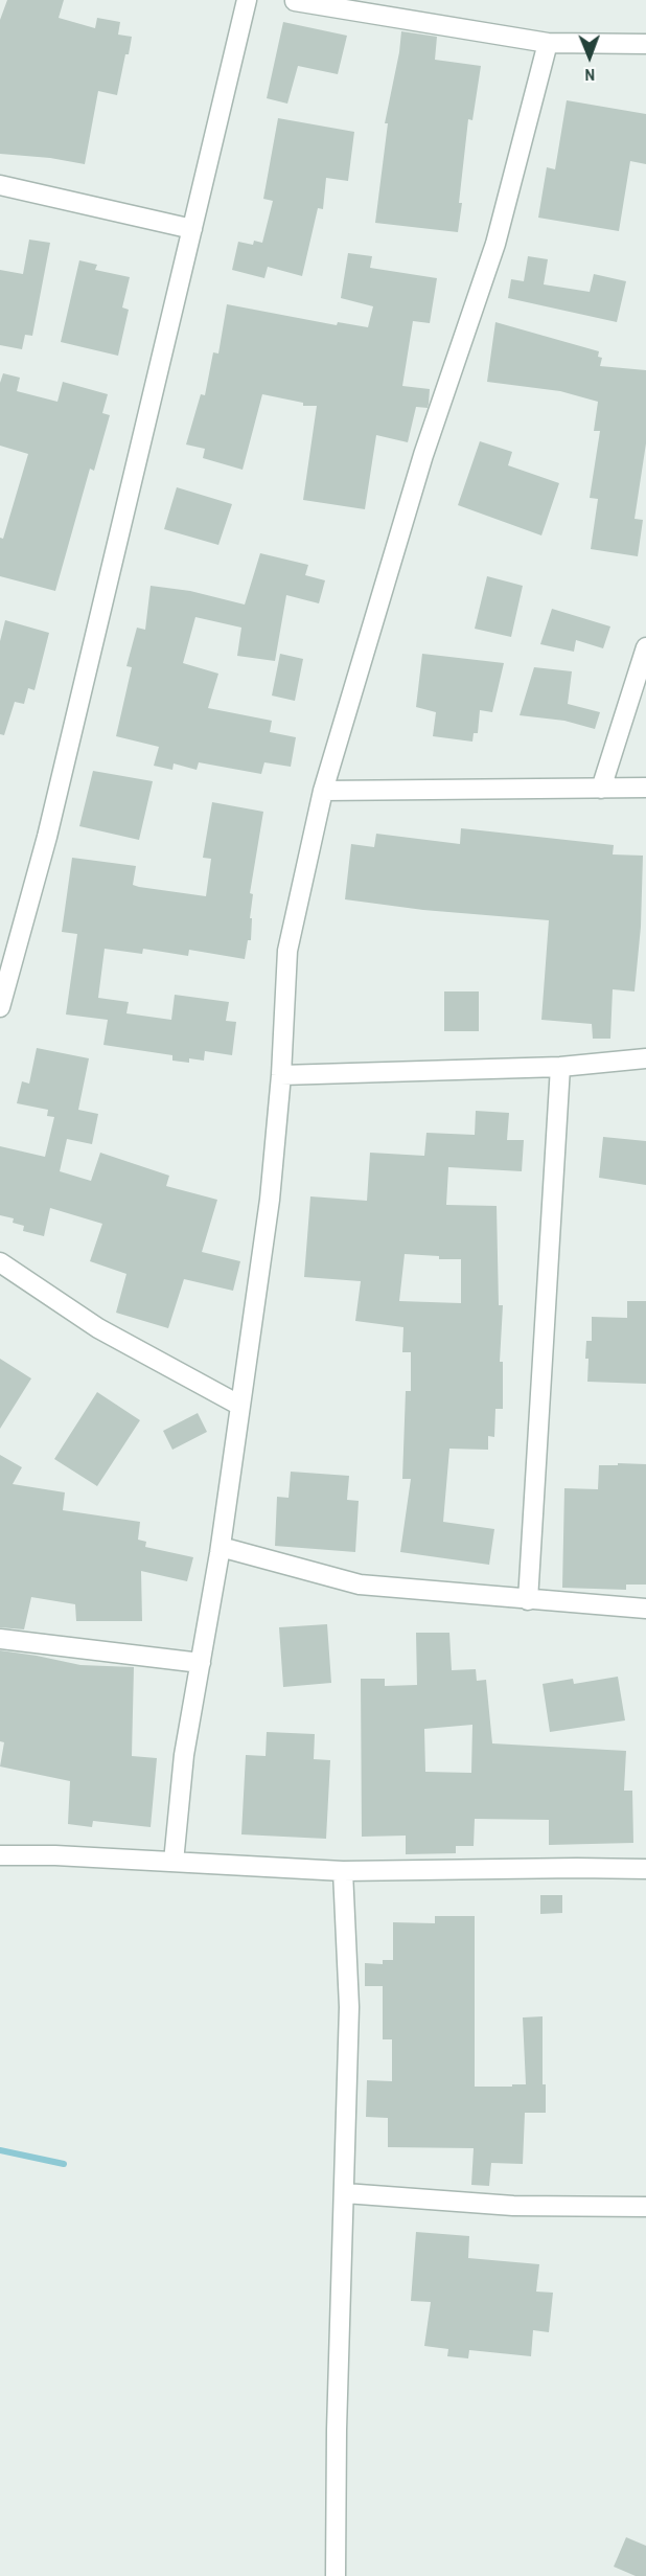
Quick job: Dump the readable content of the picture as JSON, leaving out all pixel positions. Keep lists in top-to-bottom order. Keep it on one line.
{"north":"bottom"}
